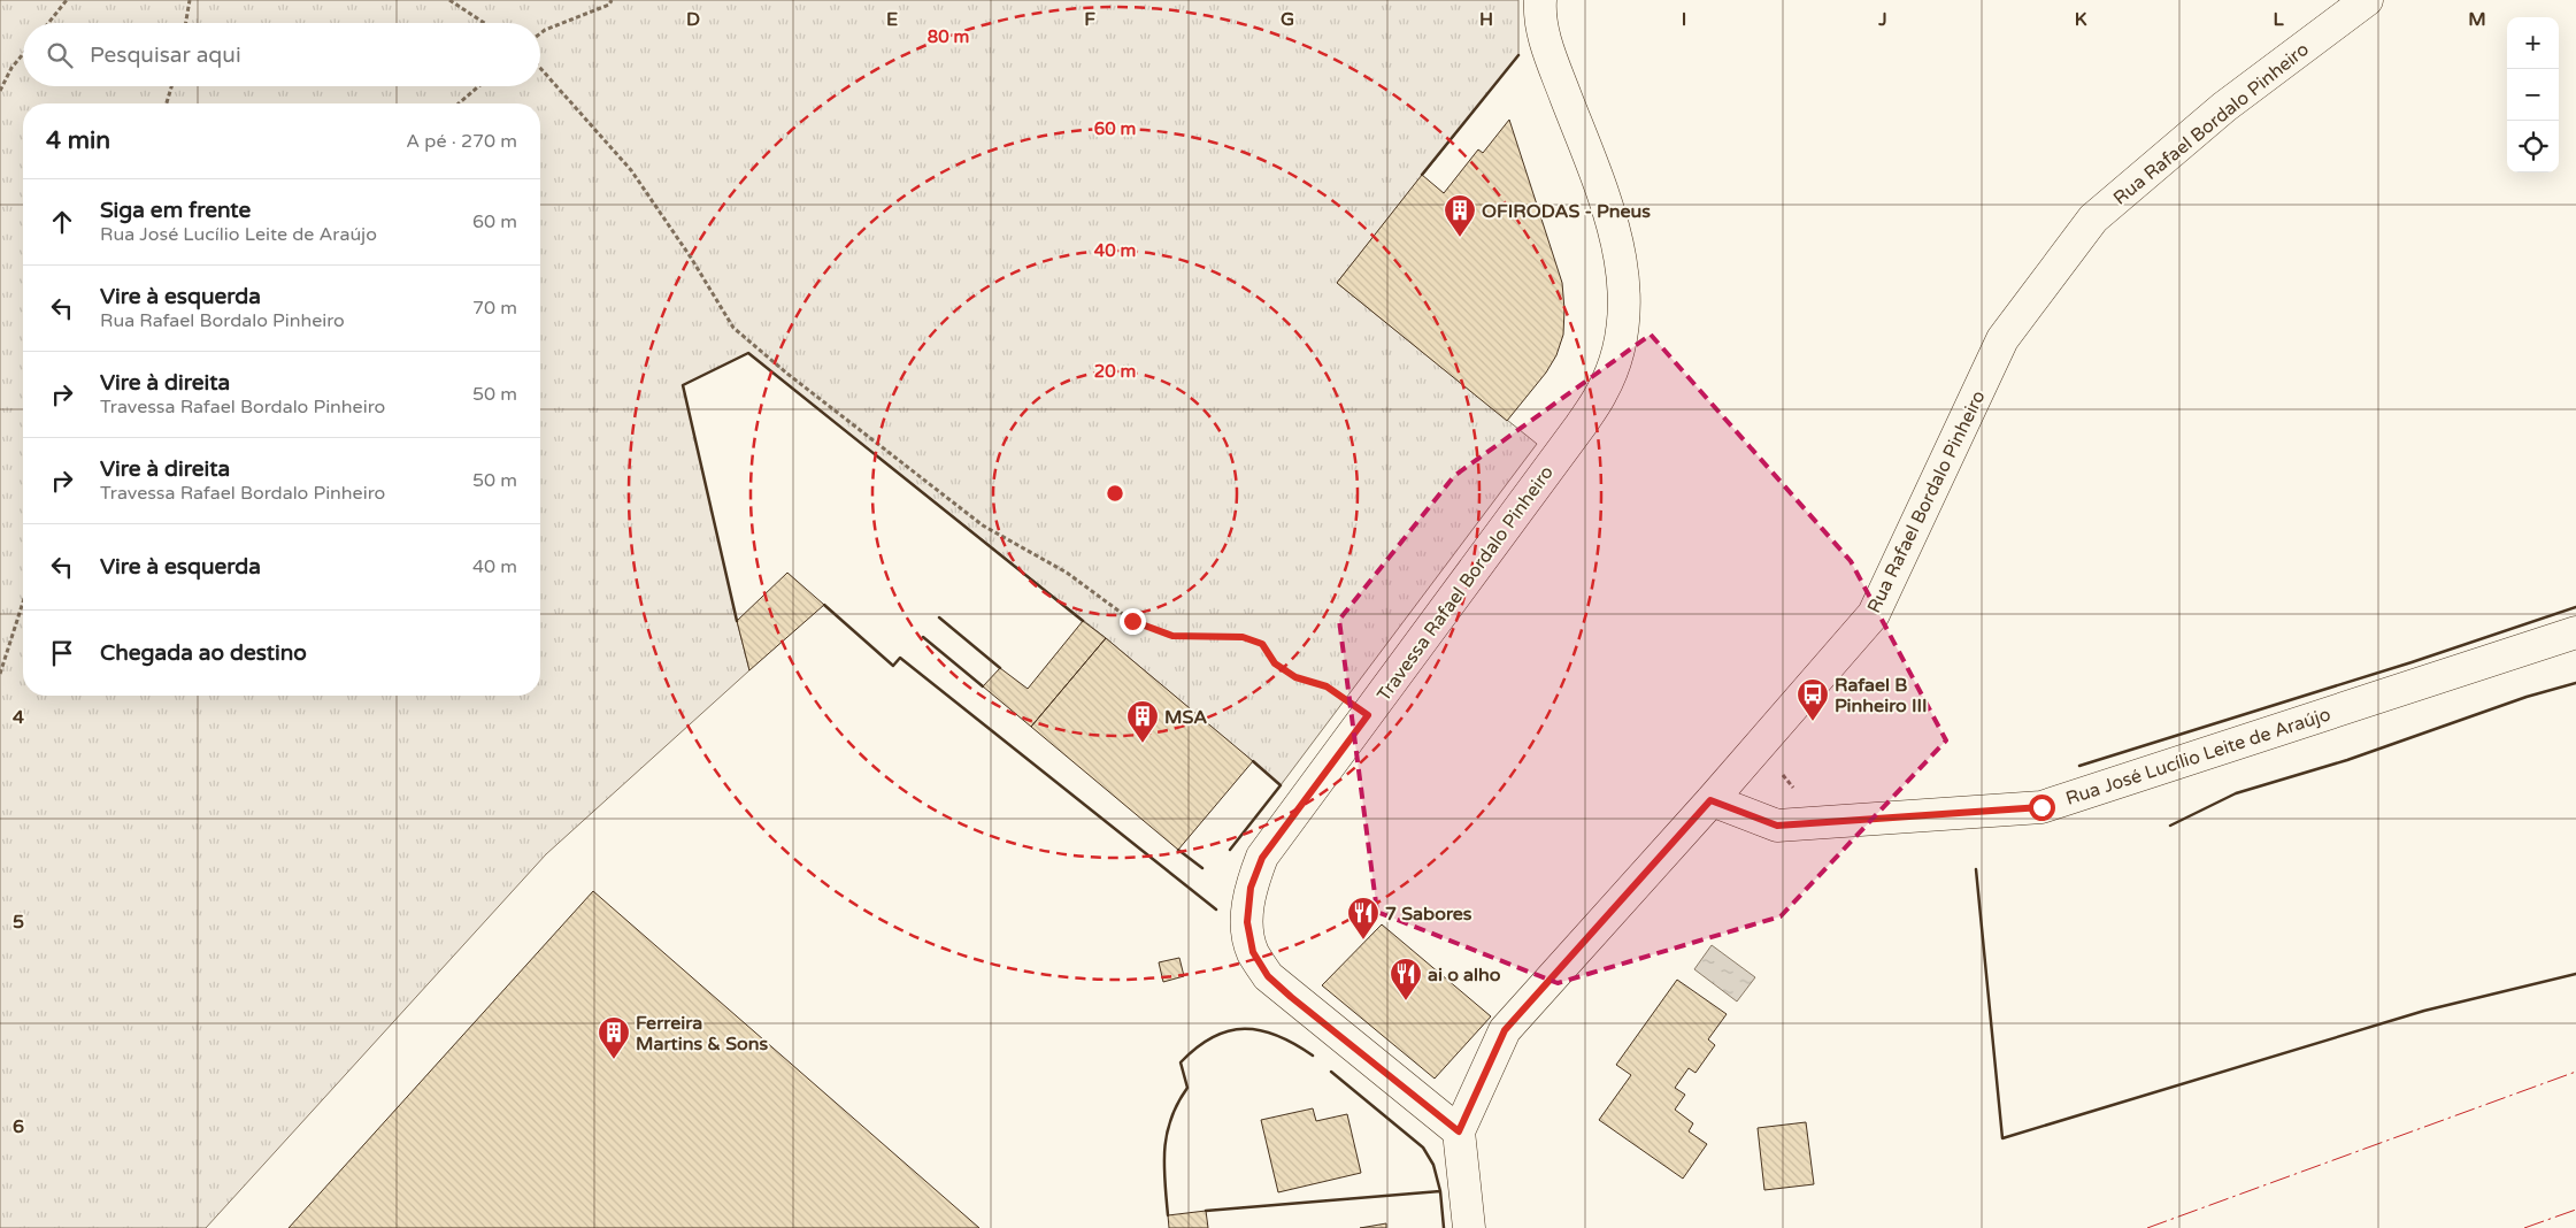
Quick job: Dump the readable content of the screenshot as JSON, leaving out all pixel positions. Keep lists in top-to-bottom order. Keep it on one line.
{"streets":{"street":["Rua Rafael Bordalo Pinheiro","Travessa Rafael Bordalo Pinheiro","Rua José Lucílio Leite de Araújo"]},"crossings":[["Rua Rafael Bordalo Pinheiro","Travessa Rafael Bordalo Pinheiro"],["Rua Rafael Bordalo Pinheiro","Rua José Lucílio Leite de Araújo"]],"places":{"building":["OFIRODAS - Pneus","MSA","Ferreira Martins & Sons"],"bus stop":["Rafael B Pinheiro III"],"restaurant":["7 Sabores","ai o alho"]},"page":{"map_buttons":["+","−"],"search":"Pesquisar aqui","heading":["4 min","A pé · 270 m"],"list":[["Siga em frente","Rua José Lucílio Leite de Araújo","60 m"],["Vire à esquerda","Rua Rafael Bordalo Pinheiro","70 m"],["Vire à direita","Travessa Rafael Bordalo Pinheiro","50 m"],["Vire à direita","Travessa Rafael Bordalo Pinheiro","50 m"],["Vire à esquerda","40 m"],"Chegada ao destino"]},"grid":{"columns":["D","E","F","G","H","I","J","K","L","M"],"rows":["4","5","6"]},"rings":["80 m","60 m","40 m","20 m"]}
